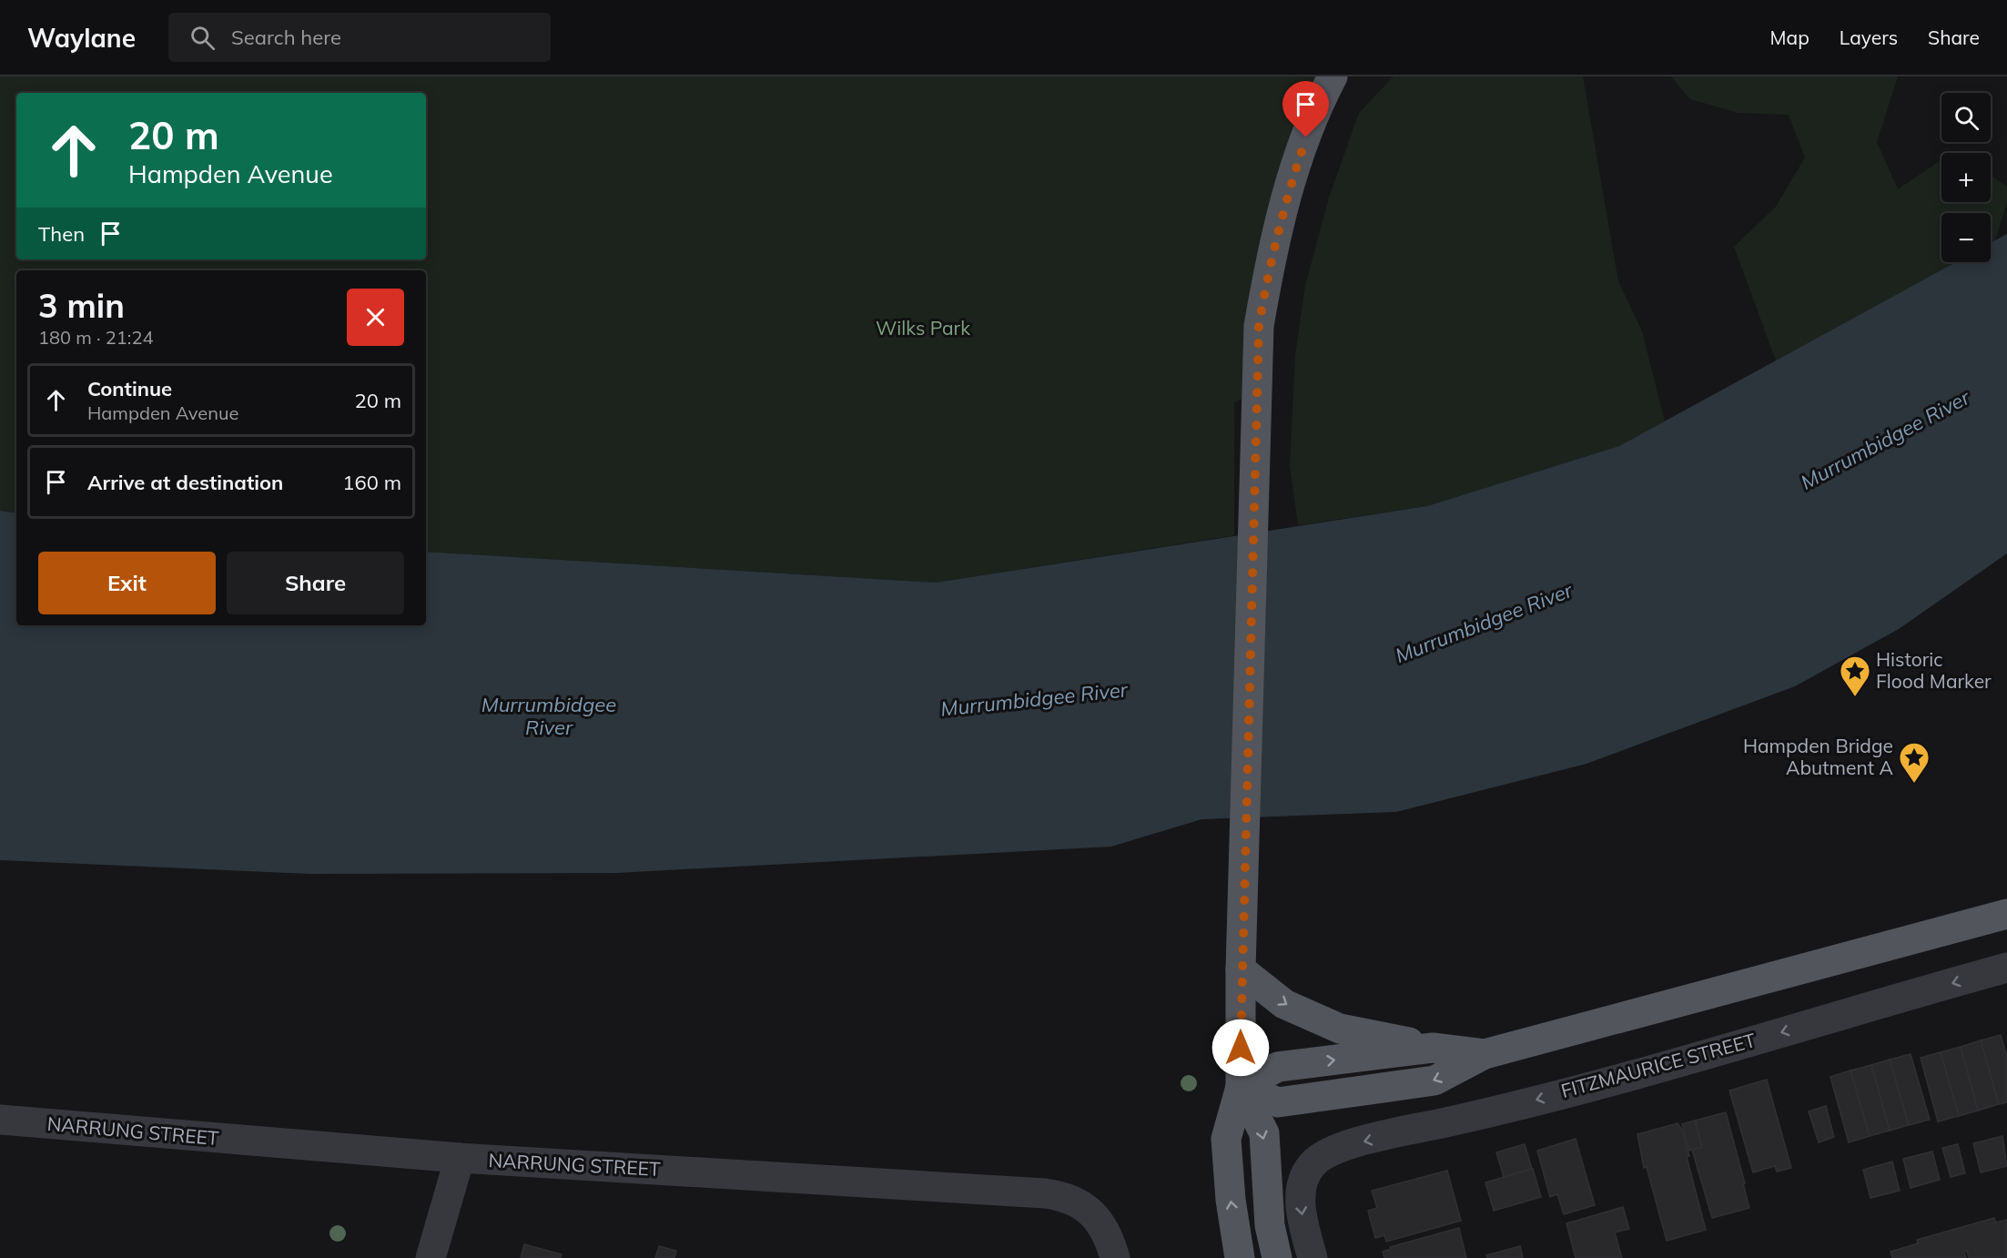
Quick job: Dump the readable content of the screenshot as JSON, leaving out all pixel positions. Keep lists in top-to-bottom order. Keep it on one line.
{"streets":{"street":["FITZMAURICE STREET","NARRUNG STREET"]},"one_way":["FITZMAURICE STREET"],"water":["Murrumbidgee River"],"parks":["Wilks Park"],"places":{"place":["Historic Flood Marker","Hampden Bridge Abutment A"]},"page":{"header":"Waylane","search":"Search here","nav":["Map","Layers","Share"],"map_buttons":["+","−"],"turn":["20 m","Hampden Avenue"],"then":"Then","heading":["3 min","180 m · 21:24"],"list":[{"name":"Continue","note":"Hampden Avenue","value":"20 m"},{"name":"Arrive at destination","value":"160 m"}],"buttons":["Exit","Share"]}}
